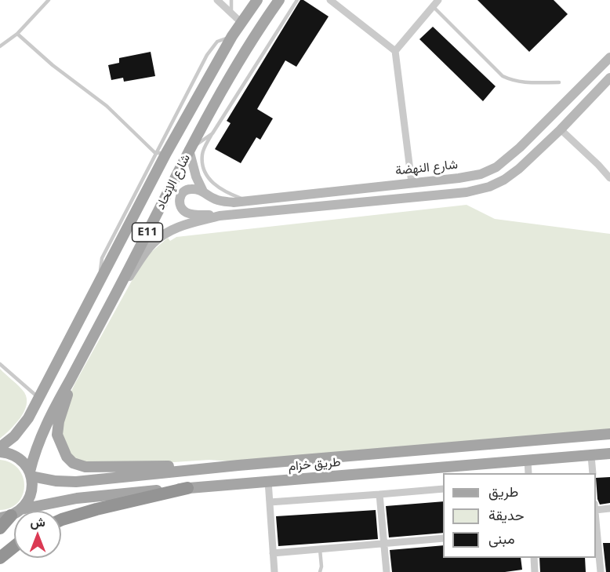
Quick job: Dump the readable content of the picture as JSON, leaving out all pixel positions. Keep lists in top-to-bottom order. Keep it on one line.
{"streets":{"highway":["E11"],"main road":["شارع النهضة","شارع الإتحاد","طريق خزام"]},"crossings":[["شارع الإتحاد","E11"],["شارع الإتحاد","طريق خزام"],["E11","طريق خزام"]],"legend":["طريق","حديقة","مبنى"],"north":"top"}
